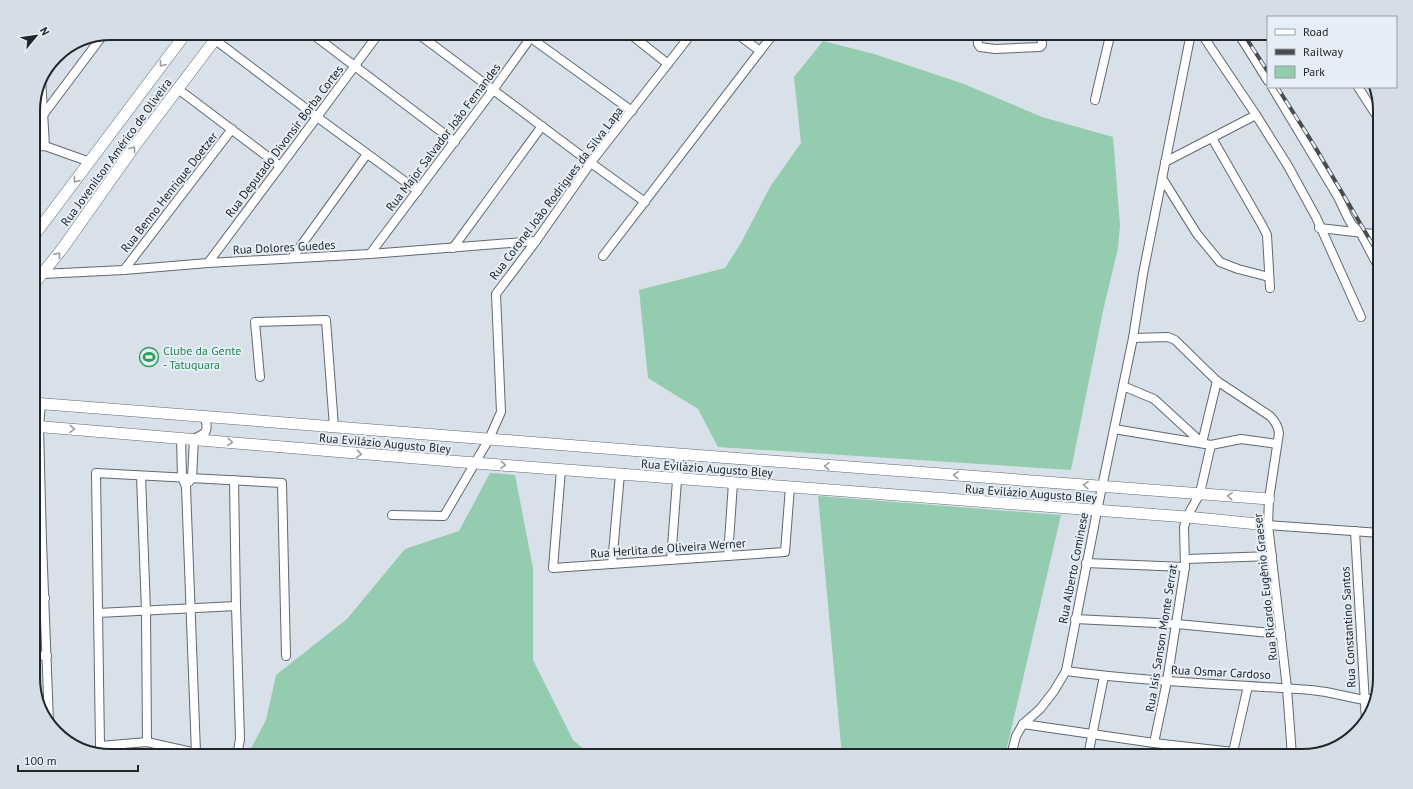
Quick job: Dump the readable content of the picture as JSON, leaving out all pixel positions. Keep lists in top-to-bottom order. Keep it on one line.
{"streets":{"street":["Rua Major Salvador João Fernandes","Rua Deputado Divonsir Borba Cortes","Rua Jovenilson Américo de Oliveira","Rua Benno Henrique Doetzer","Rua Coronel João Rodrigues da Silva Lapa","Rua Dolores Guedes","Rua Evilázio Augusto Bley","Rua Herlita de Oliveira Werner","Rua Alberto Cominese","Rua Ricardo Eugênio Graeser","Rua Constantino Santos","Rua Isis Sanson Monte Serrat","Rua Osmar Cardoso"]},"crossings":[["Rua Major Salvador João Fernandes","Rua Dolores Guedes"],["Rua Deputado Divonsir Borba Cortes","Rua Dolores Guedes"],["Rua Benno Henrique Doetzer","Rua Dolores Guedes"],["Rua Coronel João Rodrigues da Silva Lapa","Rua Dolores Guedes"],["Rua Coronel João Rodrigues da Silva Lapa","Rua Evilázio Augusto Bley"],["Rua Evilázio Augusto Bley","Rua Herlita de Oliveira Werner"],["Rua Evilázio Augusto Bley","Rua Alberto Cominese"],["Rua Evilázio Augusto Bley","Rua Ricardo Eugênio Graeser"],["Rua Evilázio Augusto Bley","Rua Constantino Santos"],["Rua Evilázio Augusto Bley","Rua Isis Sanson Monte Serrat"],["Rua Alberto Cominese","Rua Ricardo Eugênio Graeser"],["Rua Alberto Cominese","Rua Osmar Cardoso"],["Rua Ricardo Eugênio Graeser","Rua Osmar Cardoso"],["Rua Constantino Santos","Rua Osmar Cardoso"],["Rua Isis Sanson Monte Serrat","Rua Osmar Cardoso"]],"places":{"sports":["Clube da Gente - Tatuquara"]},"legend":["Road","Railway","Park"],"scale_bar":"100 m","north":"top right"}
